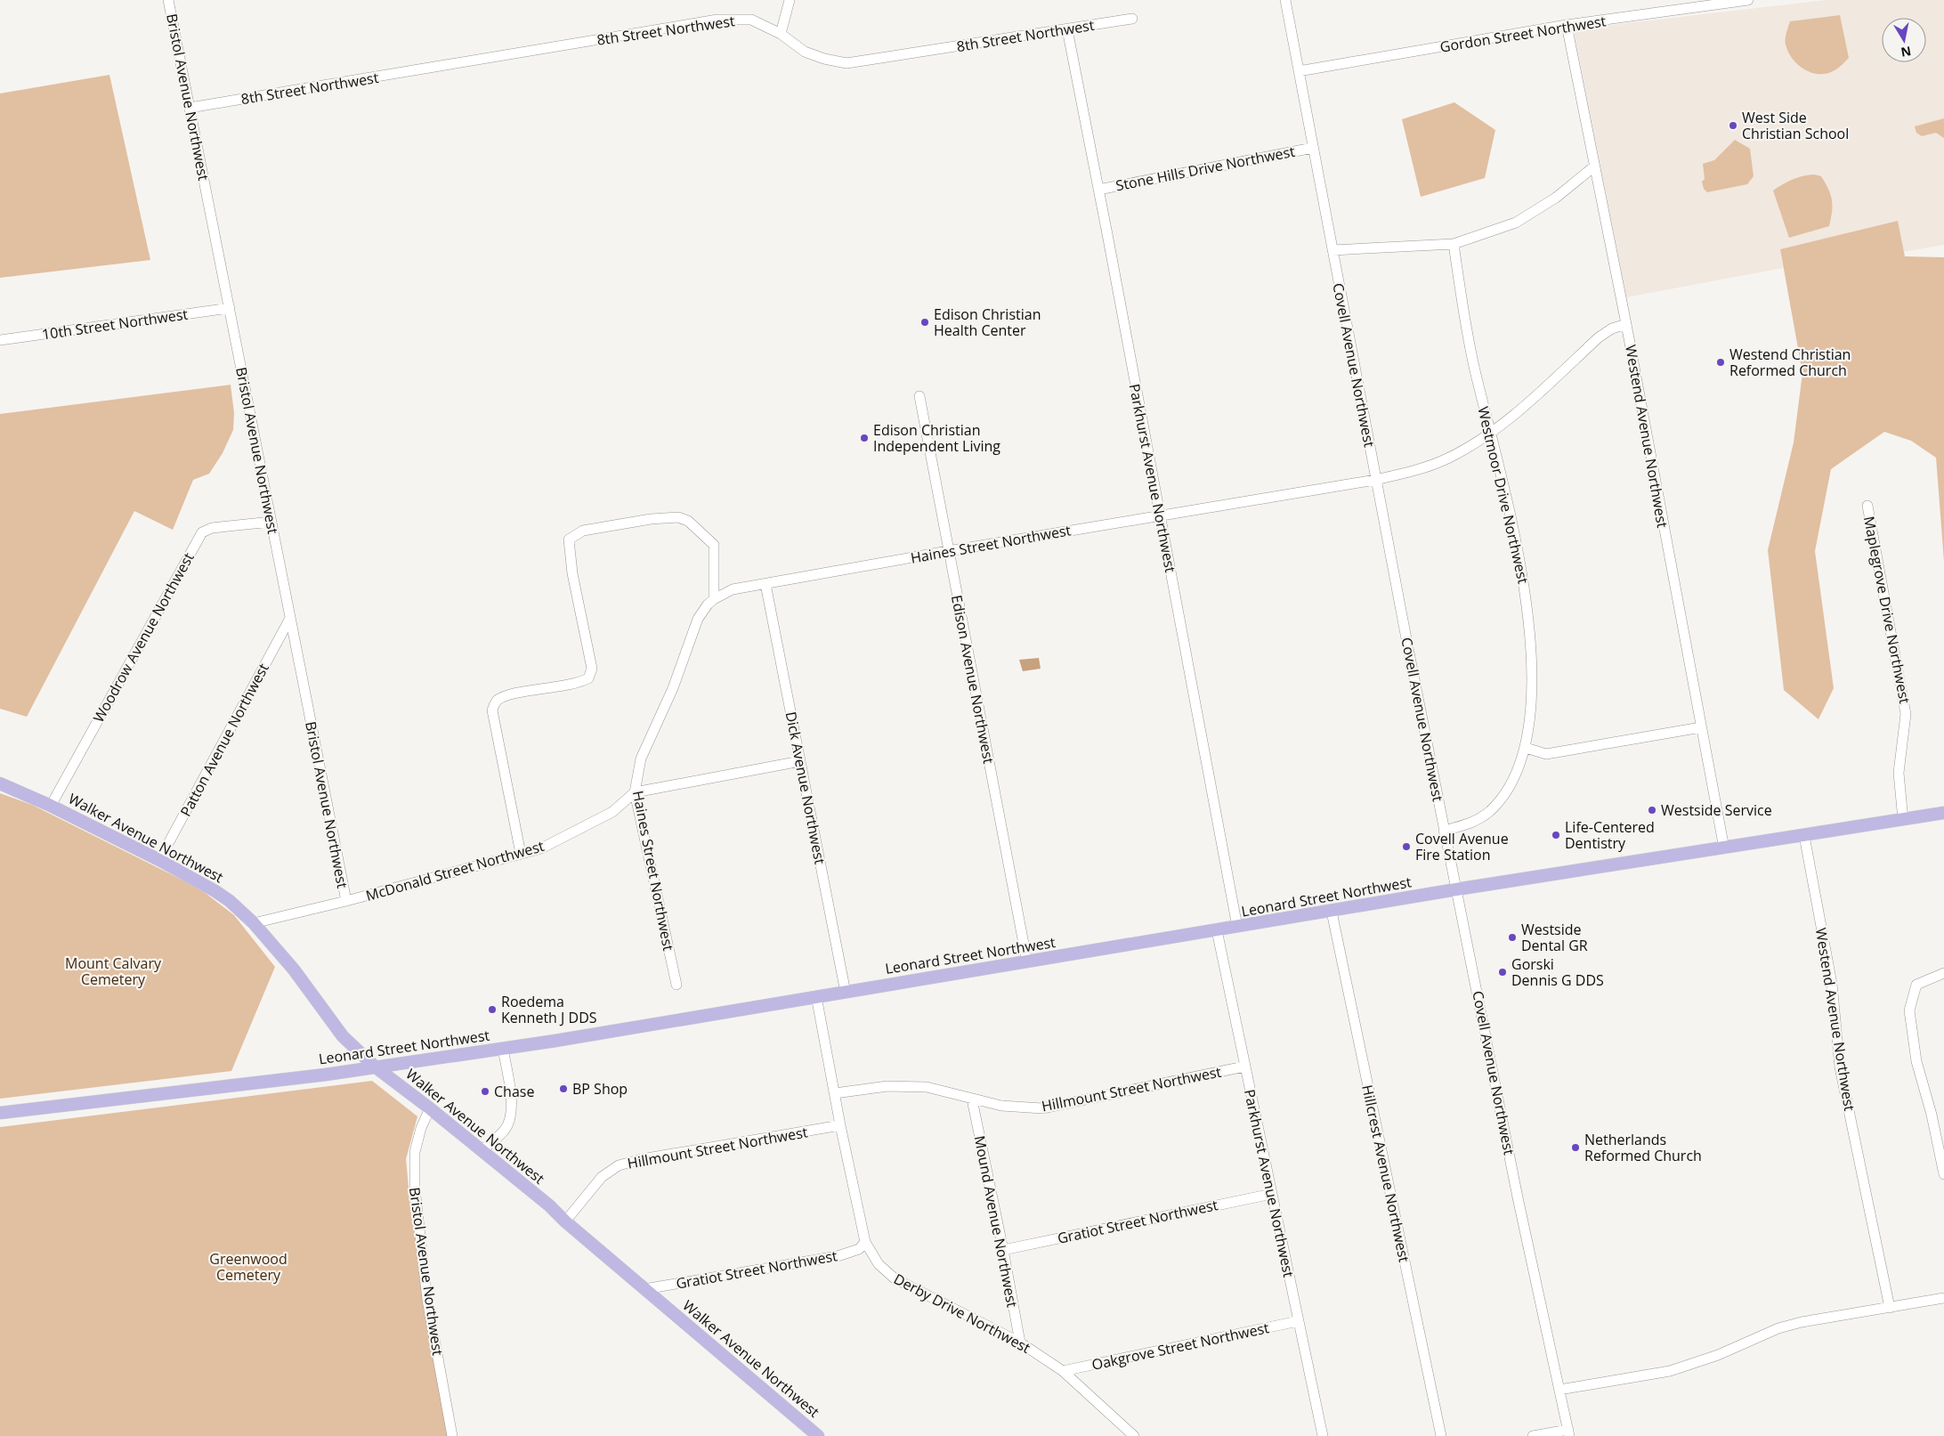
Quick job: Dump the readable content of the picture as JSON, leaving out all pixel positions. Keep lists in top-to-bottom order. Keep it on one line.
{"streets":{"main road":["Walker Avenue Northwest","Leonard Street Northwest"],"street":["8th Street Northwest","Gordon Street Northwest","Bristol Avenue Northwest","Stone Hills Drive Northwest","10th Street Northwest","Covell Avenue Northwest","Westend Avenue Northwest","Parkhurst Avenue Northwest","Westmoor Drive Northwest","Haines Street Northwest","Maplegrove Drive Northwest","Woodrow Avenue Northwest","Edison Avenue Northwest","Patton Avenue Northwest","Dick Avenue Northwest","McDonald Street Northwest","Hillmount Street Northwest","Hillcrest Avenue Northwest","Mound Avenue Northwest","Gratiot Street Northwest","Derby Drive Northwest","Oakgrove Street Northwest"]},"crossings":[["8th Street Northwest","Bristol Avenue Northwest"],["8th Street Northwest","Parkhurst Avenue Northwest"],["Gordon Street Northwest","Covell Avenue Northwest"],["Gordon Street Northwest","Westend Avenue Northwest"],["Bristol Avenue Northwest","10th Street Northwest"],["Bristol Avenue Northwest","Woodrow Avenue Northwest"],["Bristol Avenue Northwest","Patton Avenue Northwest"],["Bristol Avenue Northwest","Walker Avenue Northwest"],["Bristol Avenue Northwest","McDonald Street Northwest"],["Stone Hills Drive Northwest","Covell Avenue Northwest"],["Stone Hills Drive Northwest","Parkhurst Avenue Northwest"],["Covell Avenue Northwest","Westmoor Drive Northwest"],["Covell Avenue Northwest","Haines Street Northwest"],["Covell Avenue Northwest","Leonard Street Northwest"],["Westend Avenue Northwest","Haines Street Northwest"],["Westend Avenue Northwest","Leonard Street Northwest"],["Parkhurst Avenue Northwest","Haines Street Northwest"],["Parkhurst Avenue Northwest","Leonard Street Northwest"],["Parkhurst Avenue Northwest","Hillmount Street Northwest"],["Parkhurst Avenue Northwest","Gratiot Street Northwest"],["Parkhurst Avenue Northwest","Oakgrove Street Northwest"],["Westmoor Drive Northwest","Haines Street Northwest"],["Haines Street Northwest","Edison Avenue Northwest"],["Haines Street Northwest","Dick Avenue Northwest"],["Haines Street Northwest","McDonald Street Northwest"],["Maplegrove Drive Northwest","Leonard Street Northwest"],["Woodrow Avenue Northwest","Walker Avenue Northwest"],["Edison Avenue Northwest","Leonard Street Northwest"],["Patton Avenue Northwest","Walker Avenue Northwest"],["Dick Avenue Northwest","Leonard Street Northwest"],["Walker Avenue Northwest","McDonald Street Northwest"],["Walker Avenue Northwest","Leonard Street Northwest"],["Walker Avenue Northwest","Hillmount Street Northwest"],["Walker Avenue Northwest","Gratiot Street Northwest"],["Leonard Street Northwest","Hillcrest Avenue Northwest"],["Leonard Street Northwest","Derby Drive Northwest"],["Hillmount Street Northwest","Mound Avenue Northwest"],["Hillmount Street Northwest","Derby Drive Northwest"],["Mound Avenue Northwest","Gratiot Street Northwest"],["Mound Avenue Northwest","Derby Drive Northwest"],["Gratiot Street Northwest","Derby Drive Northwest"],["Derby Drive Northwest","Oakgrove Street Northwest"]],"parks":["Mount Calvary Cemetery","Greenwood Cemetery"],"places":["West Side Christian School","Edison Christian Health Center","Westend Christian Reformed Church","Edison Christian Independent Living","Westside Service","Life-Centered Dentistry","Covell Avenue Fire Station","Westside Dental GR","Gorski Dennis G DDS","Roedema Kenneth J DDS","BP Shop","Chase","Netherlands Reformed Church"],"north":"bottom"}
